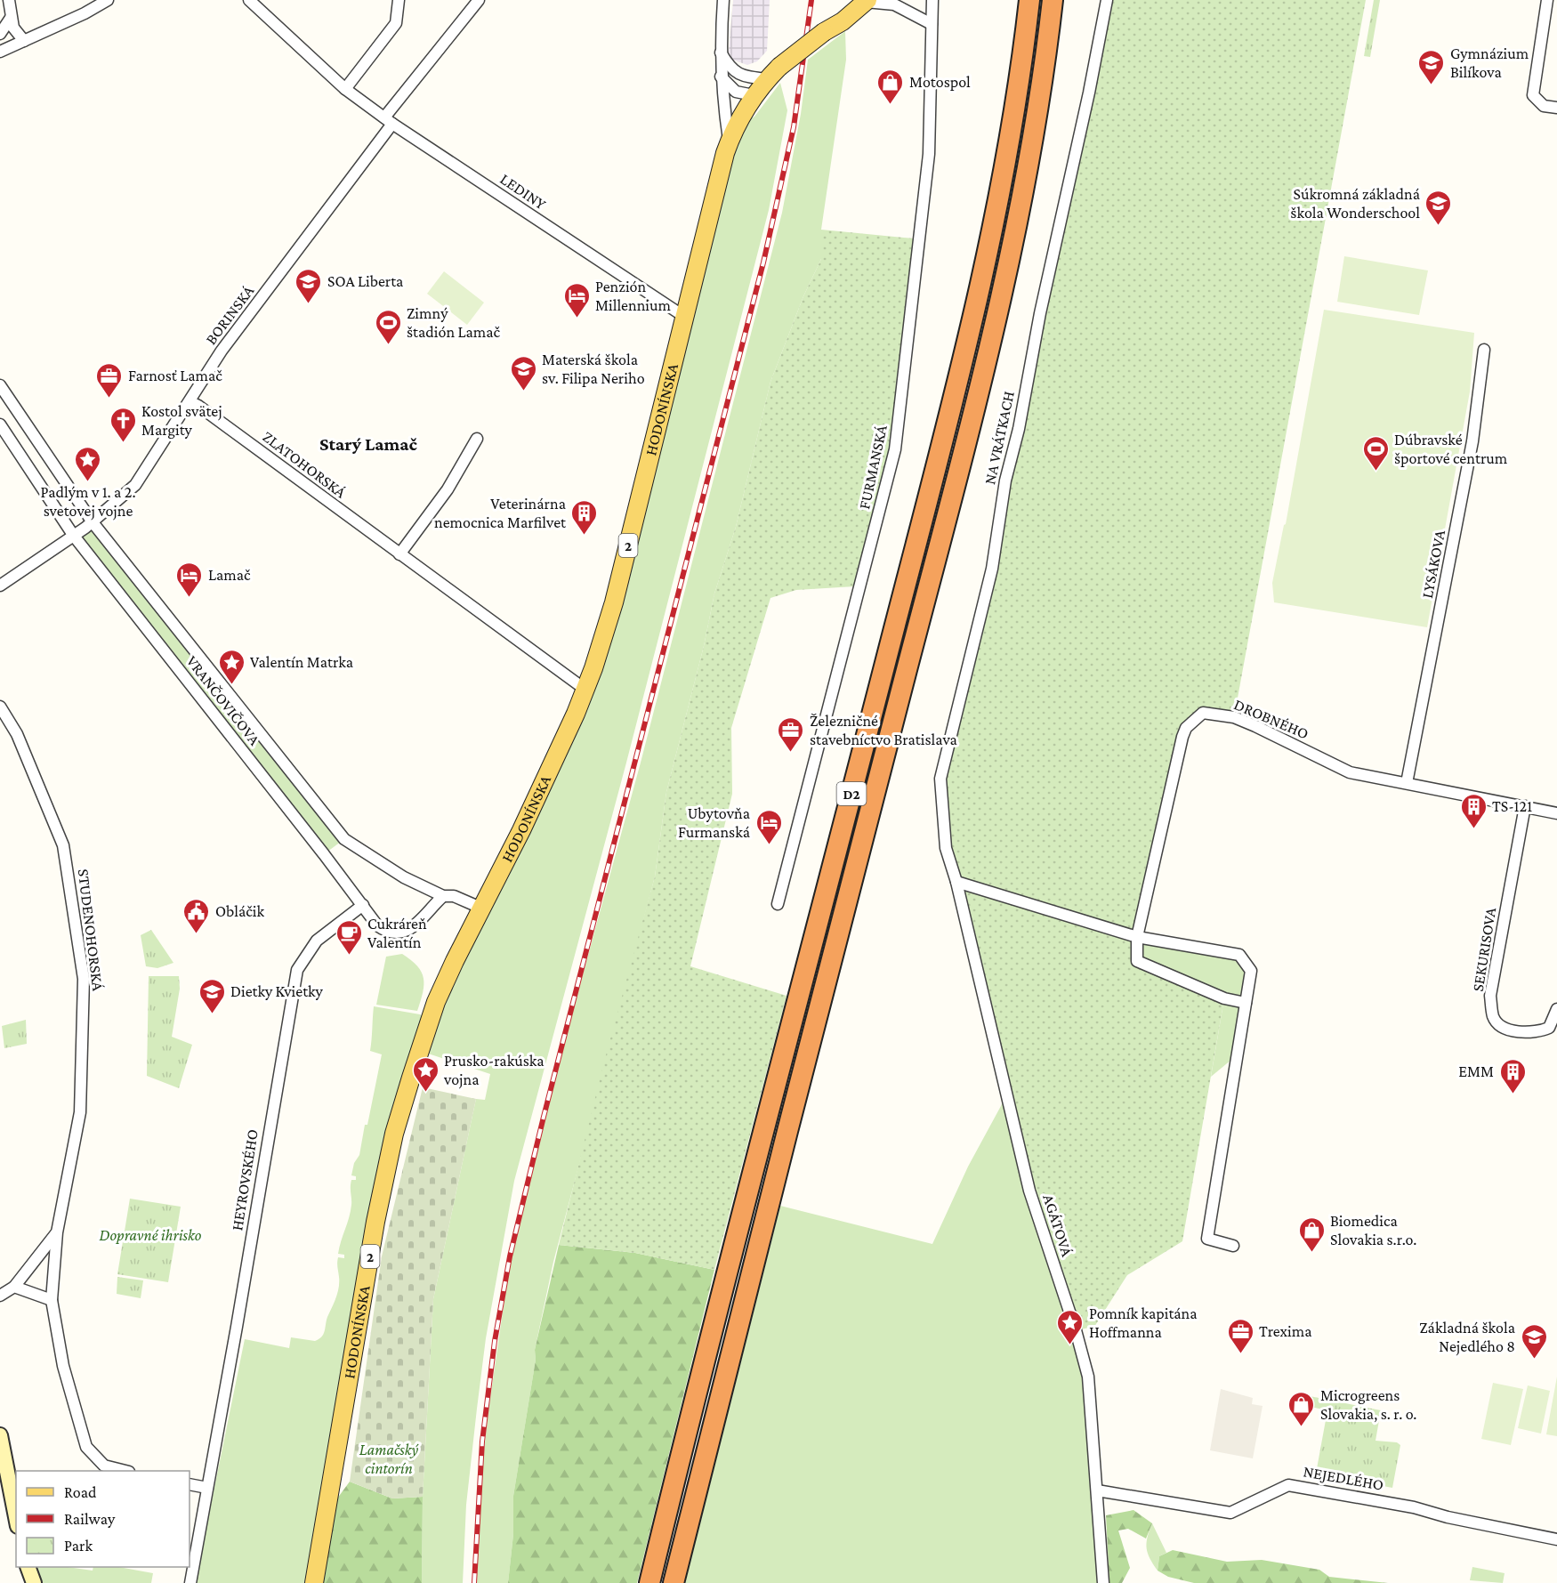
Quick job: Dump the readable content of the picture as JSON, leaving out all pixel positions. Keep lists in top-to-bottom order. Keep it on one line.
{"streets":{"highway":["D2"],"main road":["HODONÍNSKA","2"],"street":["LEDINY","BORINSKÁ","NA VRÁTKACH","ZLATOHORSKÁ","FURMANSKÁ","LYSÁKOVA","VRANČOVIČOVA","DROBNÉHO","STUDENOHORSKÁ","SEKURISOVA","HEYROVSKÉHO","AGÁTOVÁ","NEJEDLÉHO"]},"crossings":[["LEDINY","BORINSKÁ"],["LEDINY","HODONÍNSKA"],["BORINSKÁ","ZLATOHORSKÁ"],["BORINSKÁ","VRANČOVIČOVA"],["HODONÍNSKA","ZLATOHORSKÁ"],["HODONÍNSKA","VRANČOVIČOVA"],["NA VRÁTKACH","AGÁTOVÁ"],["LYSÁKOVA","DROBNÉHO"],["VRANČOVIČOVA","HEYROVSKÉHO"],["DROBNÉHO","SEKURISOVA"],["AGÁTOVÁ","NEJEDLÉHO"]],"districts":["Starý Lamač"],"parks":["Dopravné ihrisko","Lamačský cintorín"],"places":{"school or university":["Gymnázium Bilíkova","Súkromná základná škola Wonderschool","SOA Liberta","Materská škola sv. Filipa Neriho","Dietky Kvietky","Základná škola Nejedlého 8"],"shop":["Motospol","Biomedica Slovakia s.r.o.","Microgreens Slovakia, s. r. o."],"hotel":["Penzión Millennium","Lamač","Ubytovňa Furmanská"],"sports":["Zimný štadión Lamač","Dúbravské športové centrum"],"office":["Farnosť Lamač","Železničné stavebníctvo Bratislava","Trexima"],"church":["Kostol svätej Margity"],"place":["Padlým v 1. a 2. svetovej vojne","Valentín Matrka","Prusko-rakúska vojna","Pomník kapitána Hoffmanna"],"building":["Veterinárna nemocnica Marfilvet","TS-121","EMM"],"public building":["Obláčik"],"cafe":["Cukráreň Valentín"]},"legend":["Road","Railway","Park"]}
